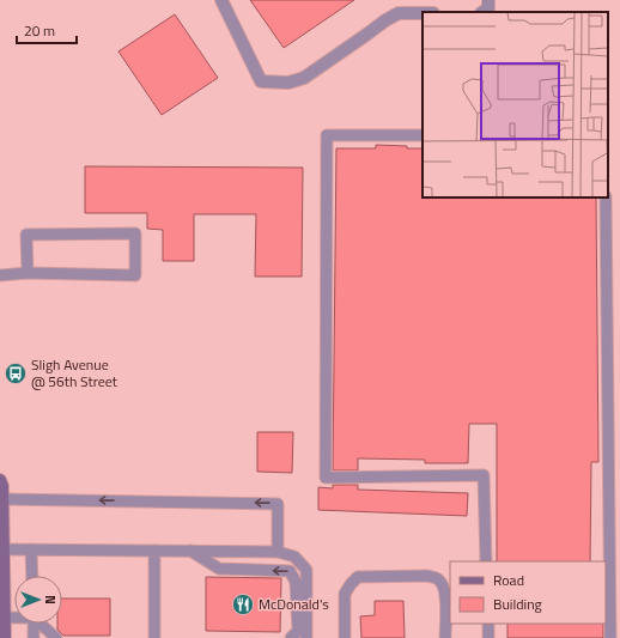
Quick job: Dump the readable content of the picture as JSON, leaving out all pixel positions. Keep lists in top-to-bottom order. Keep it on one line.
{"places":{"bus stop":["Sligh Avenue @ 56th Street"],"restaurant":["McDonald's"]},"legend":["Road","Building"],"scale_bar":"20 m","north":"right"}
